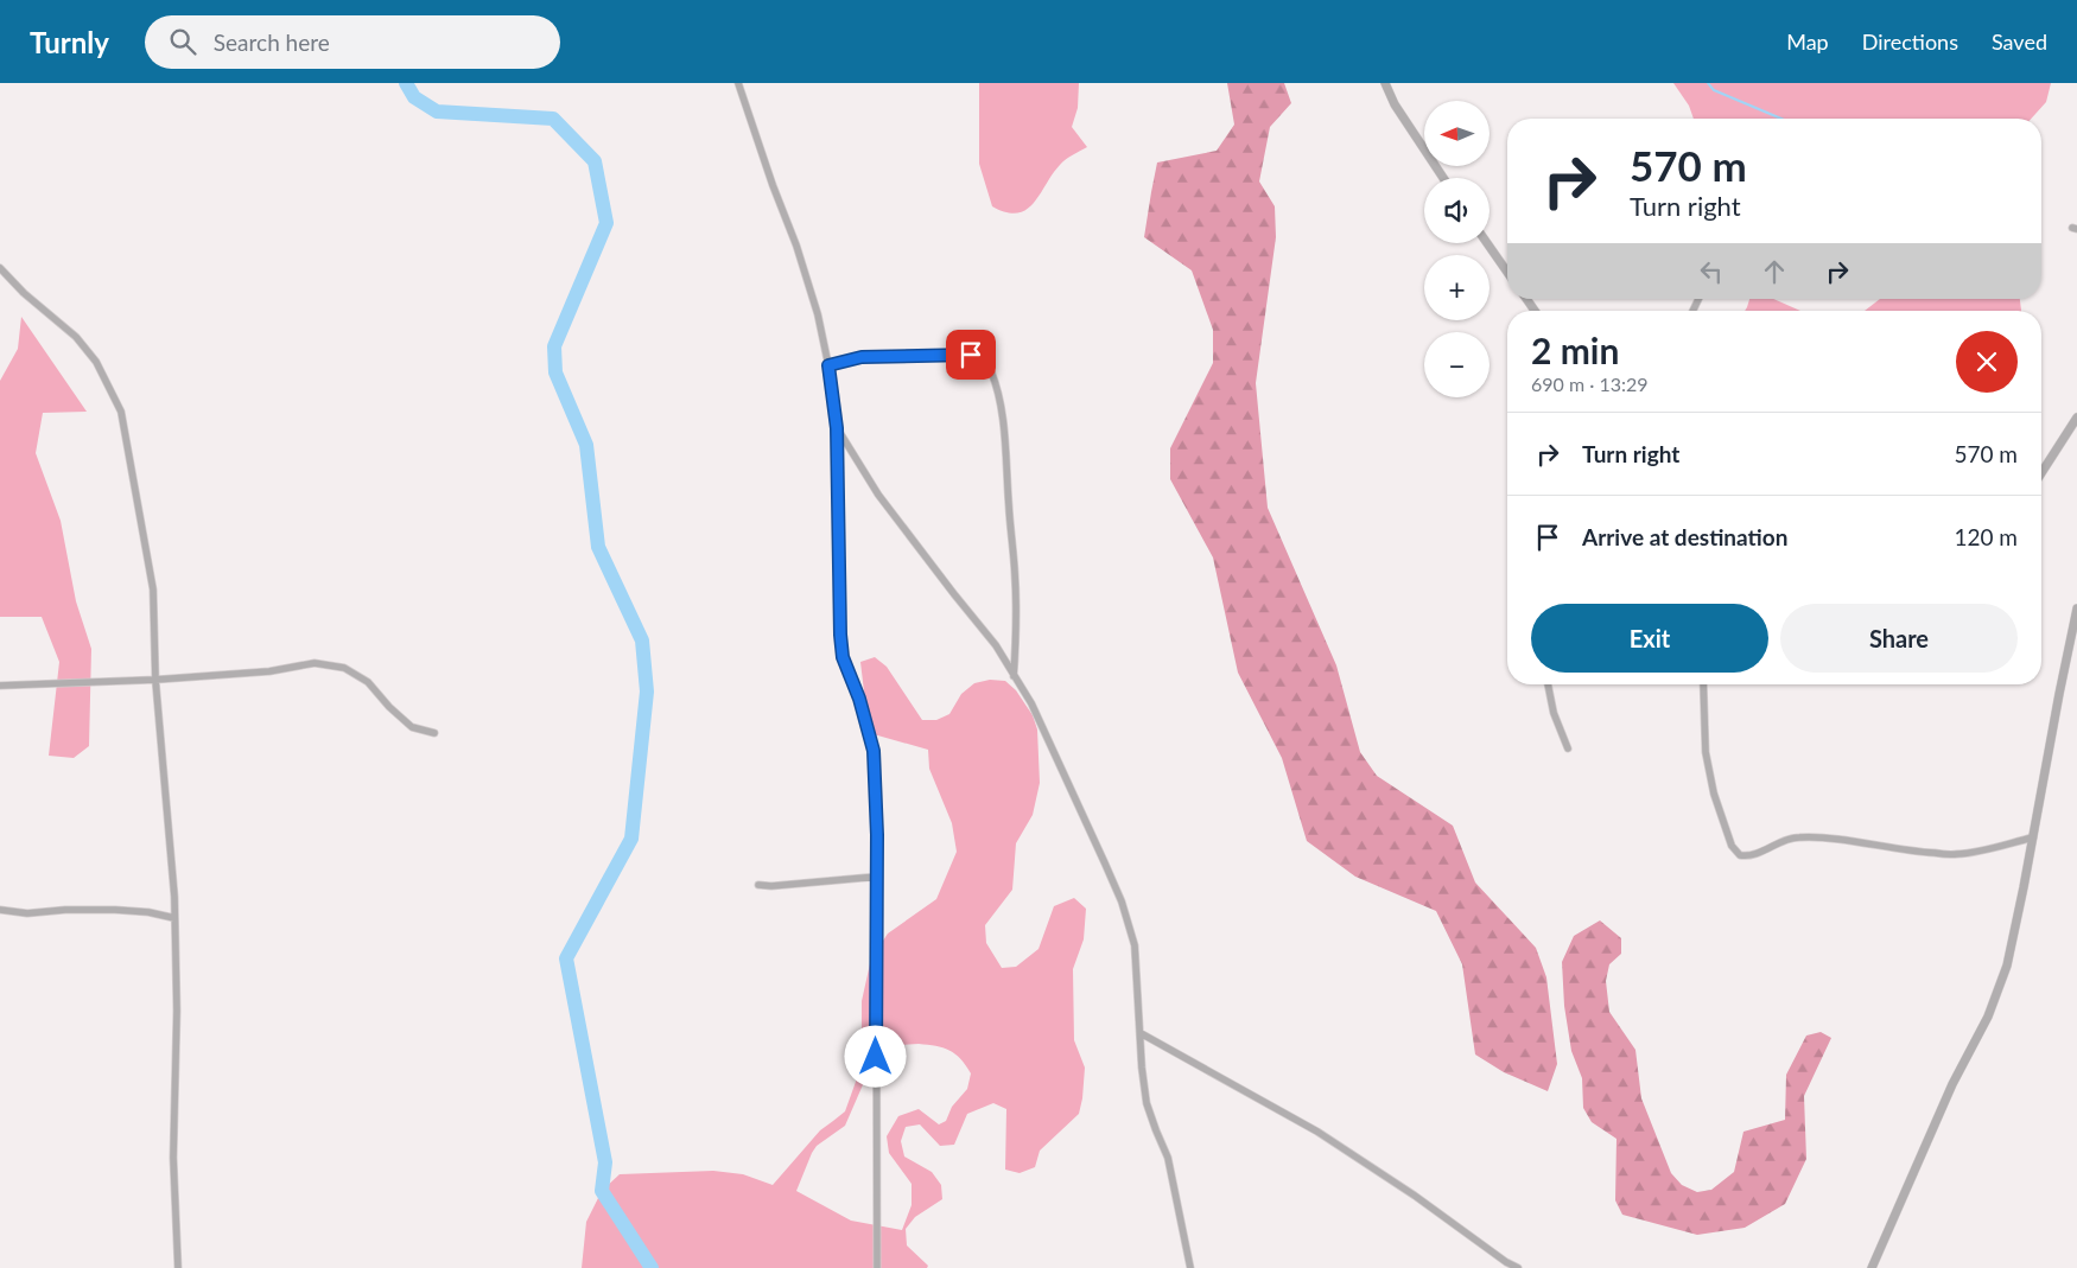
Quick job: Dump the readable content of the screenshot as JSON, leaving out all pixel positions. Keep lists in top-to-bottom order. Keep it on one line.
{"north":"left","page":{"header":"Turnly","search":"Search here","nav":["Map","Directions","Saved"],"map_buttons":["+","−"],"turn":["570 m","Turn right"],"heading":["2 min","690 m · 13:29"],"list":[{"name":"Turn right","value":"570 m"},{"name":"Arrive at destination","value":"120 m"}],"buttons":["Exit","Share"]}}
